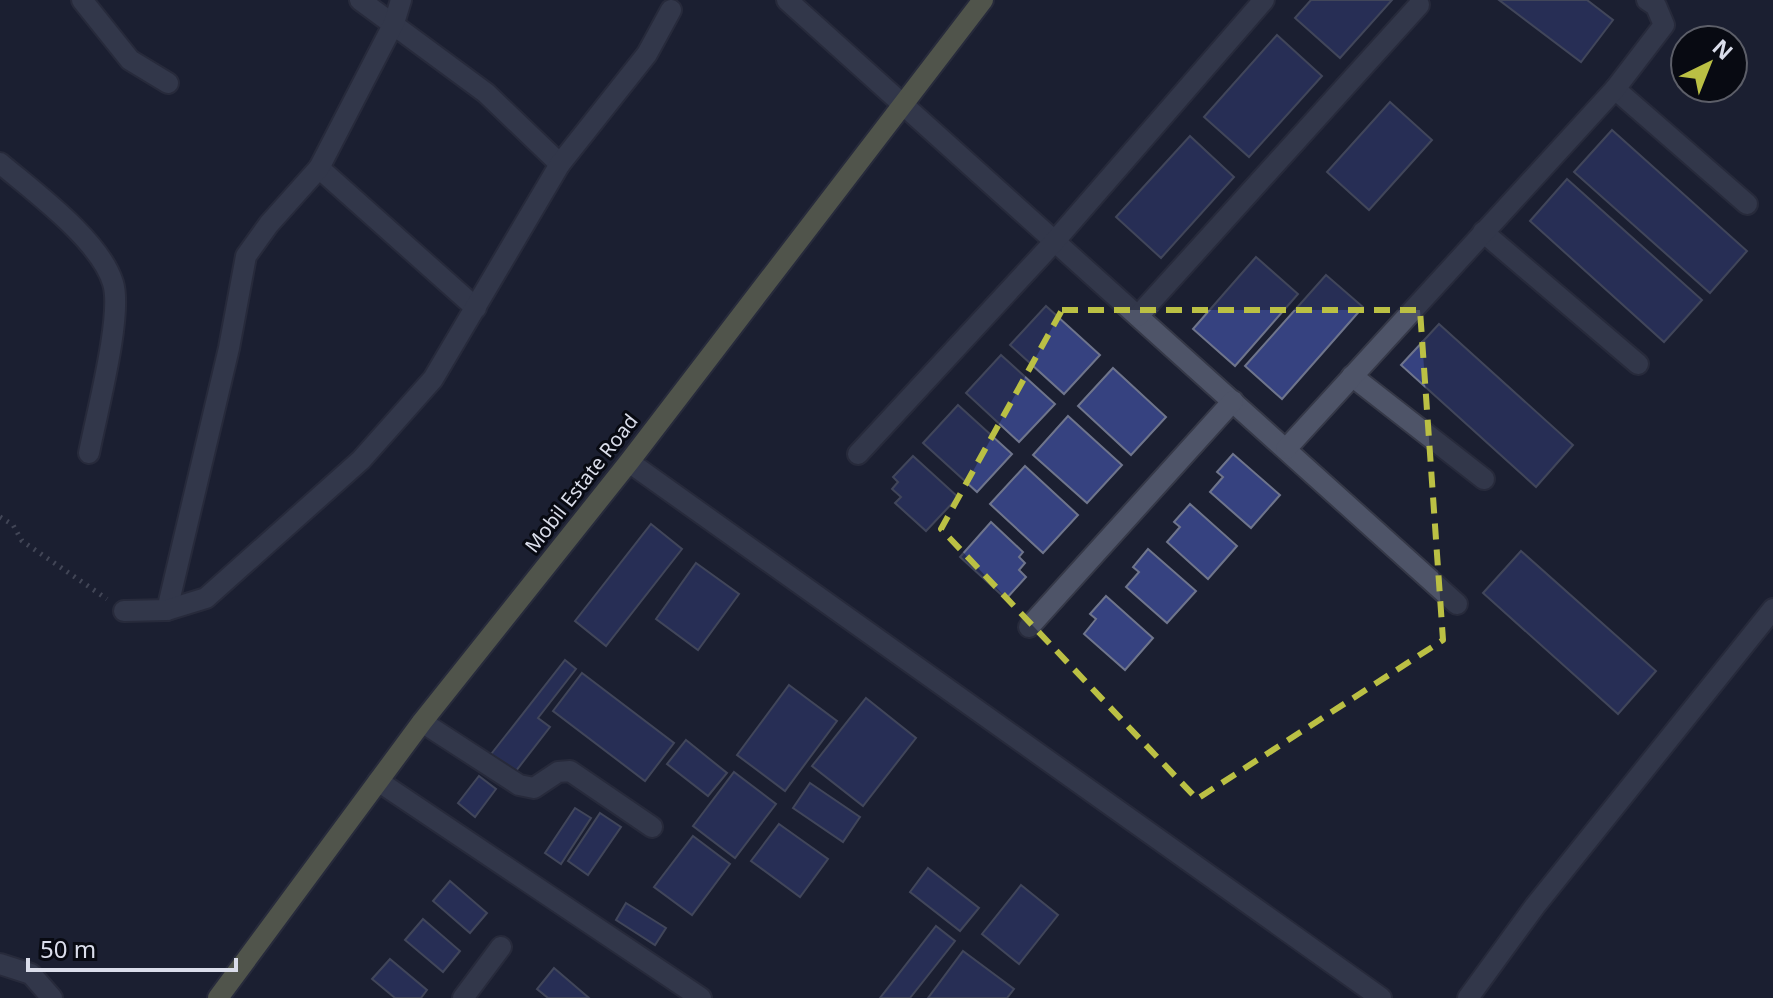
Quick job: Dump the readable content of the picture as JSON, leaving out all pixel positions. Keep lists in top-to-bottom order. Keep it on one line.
{"streets":{"main road":["Mobil Estate Road"]},"scale_bar":"50 m","north":"top right"}
